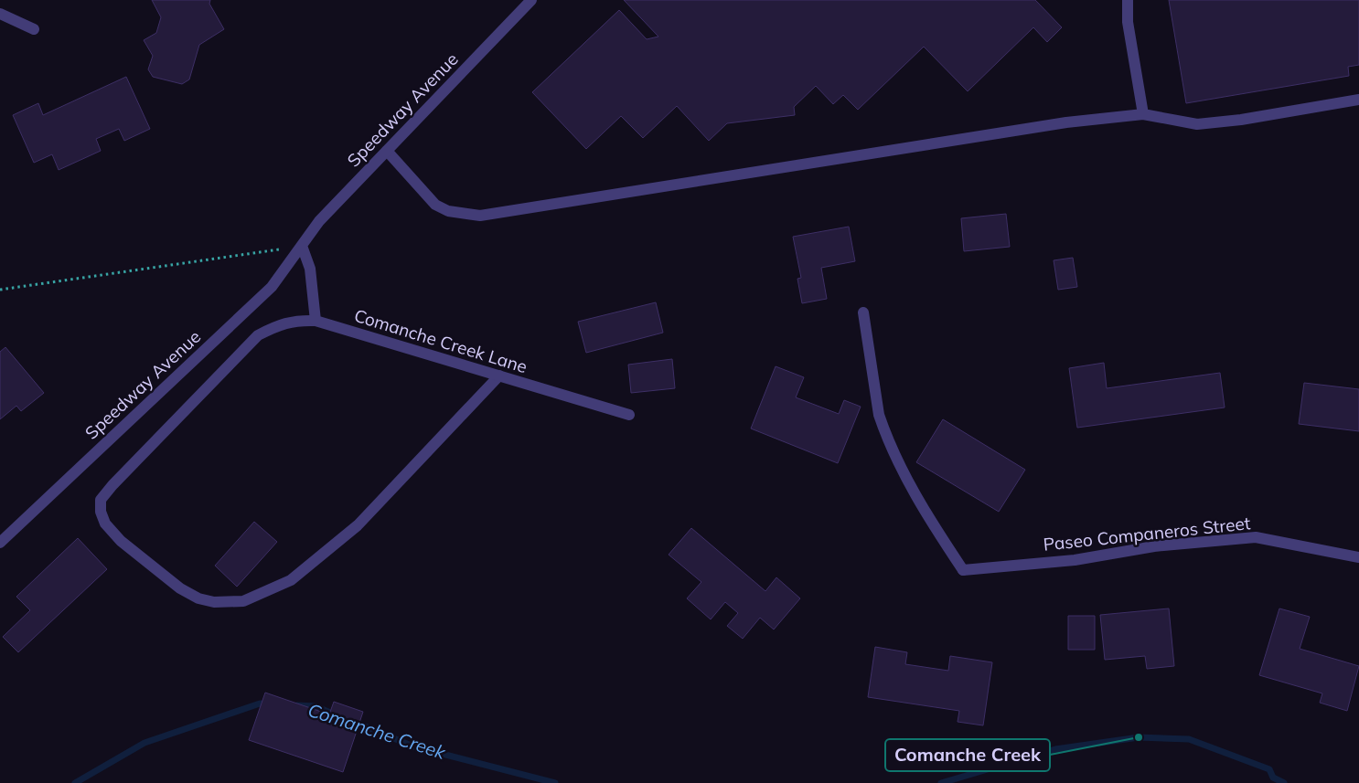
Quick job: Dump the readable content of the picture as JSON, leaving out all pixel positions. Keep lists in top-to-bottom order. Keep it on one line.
{"streets":{"street":["Speedway Avenue","Comanche Creek Lane","Paseo Companeros Street"]},"water":["Comanche Creek"],"places":["Comanche Creek"]}
